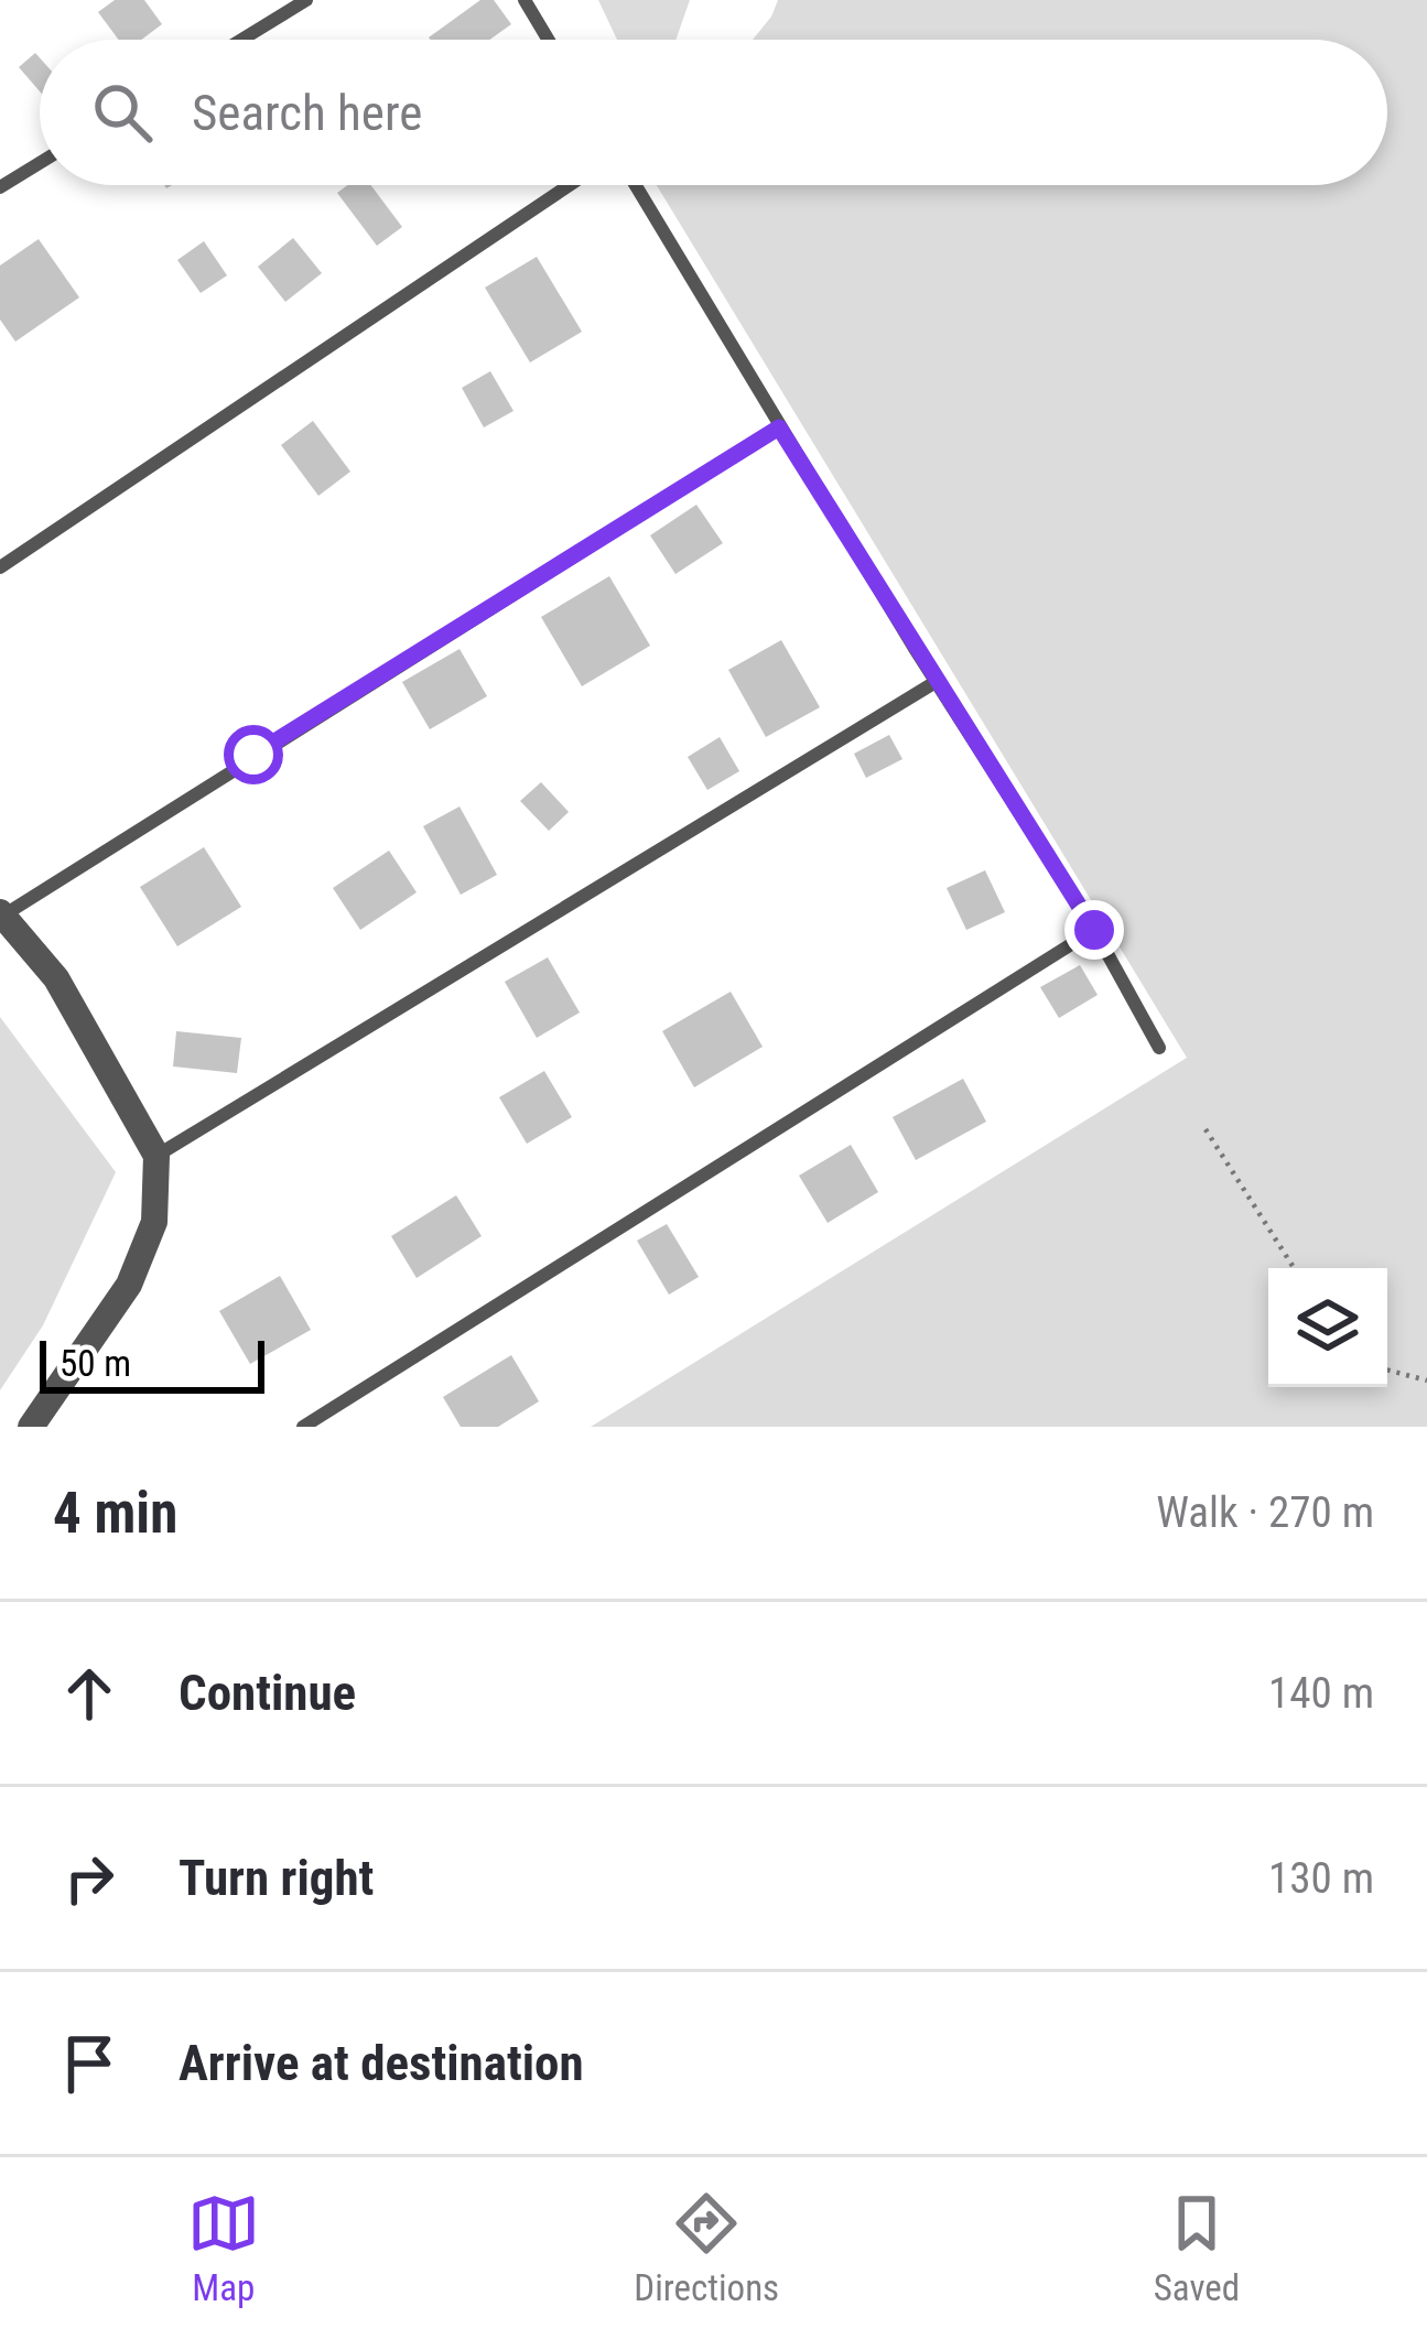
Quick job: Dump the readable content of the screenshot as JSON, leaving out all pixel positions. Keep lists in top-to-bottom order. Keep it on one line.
{"scale_bar":"50 m","page":{"search":"Search here","scale":"50 m","heading":["4 min","Walk · 270 m"],"list":[["Continue","140 m"],["Turn right","130 m"],"Arrive at destination"],"nav":["Map","Directions","Saved"]}}
